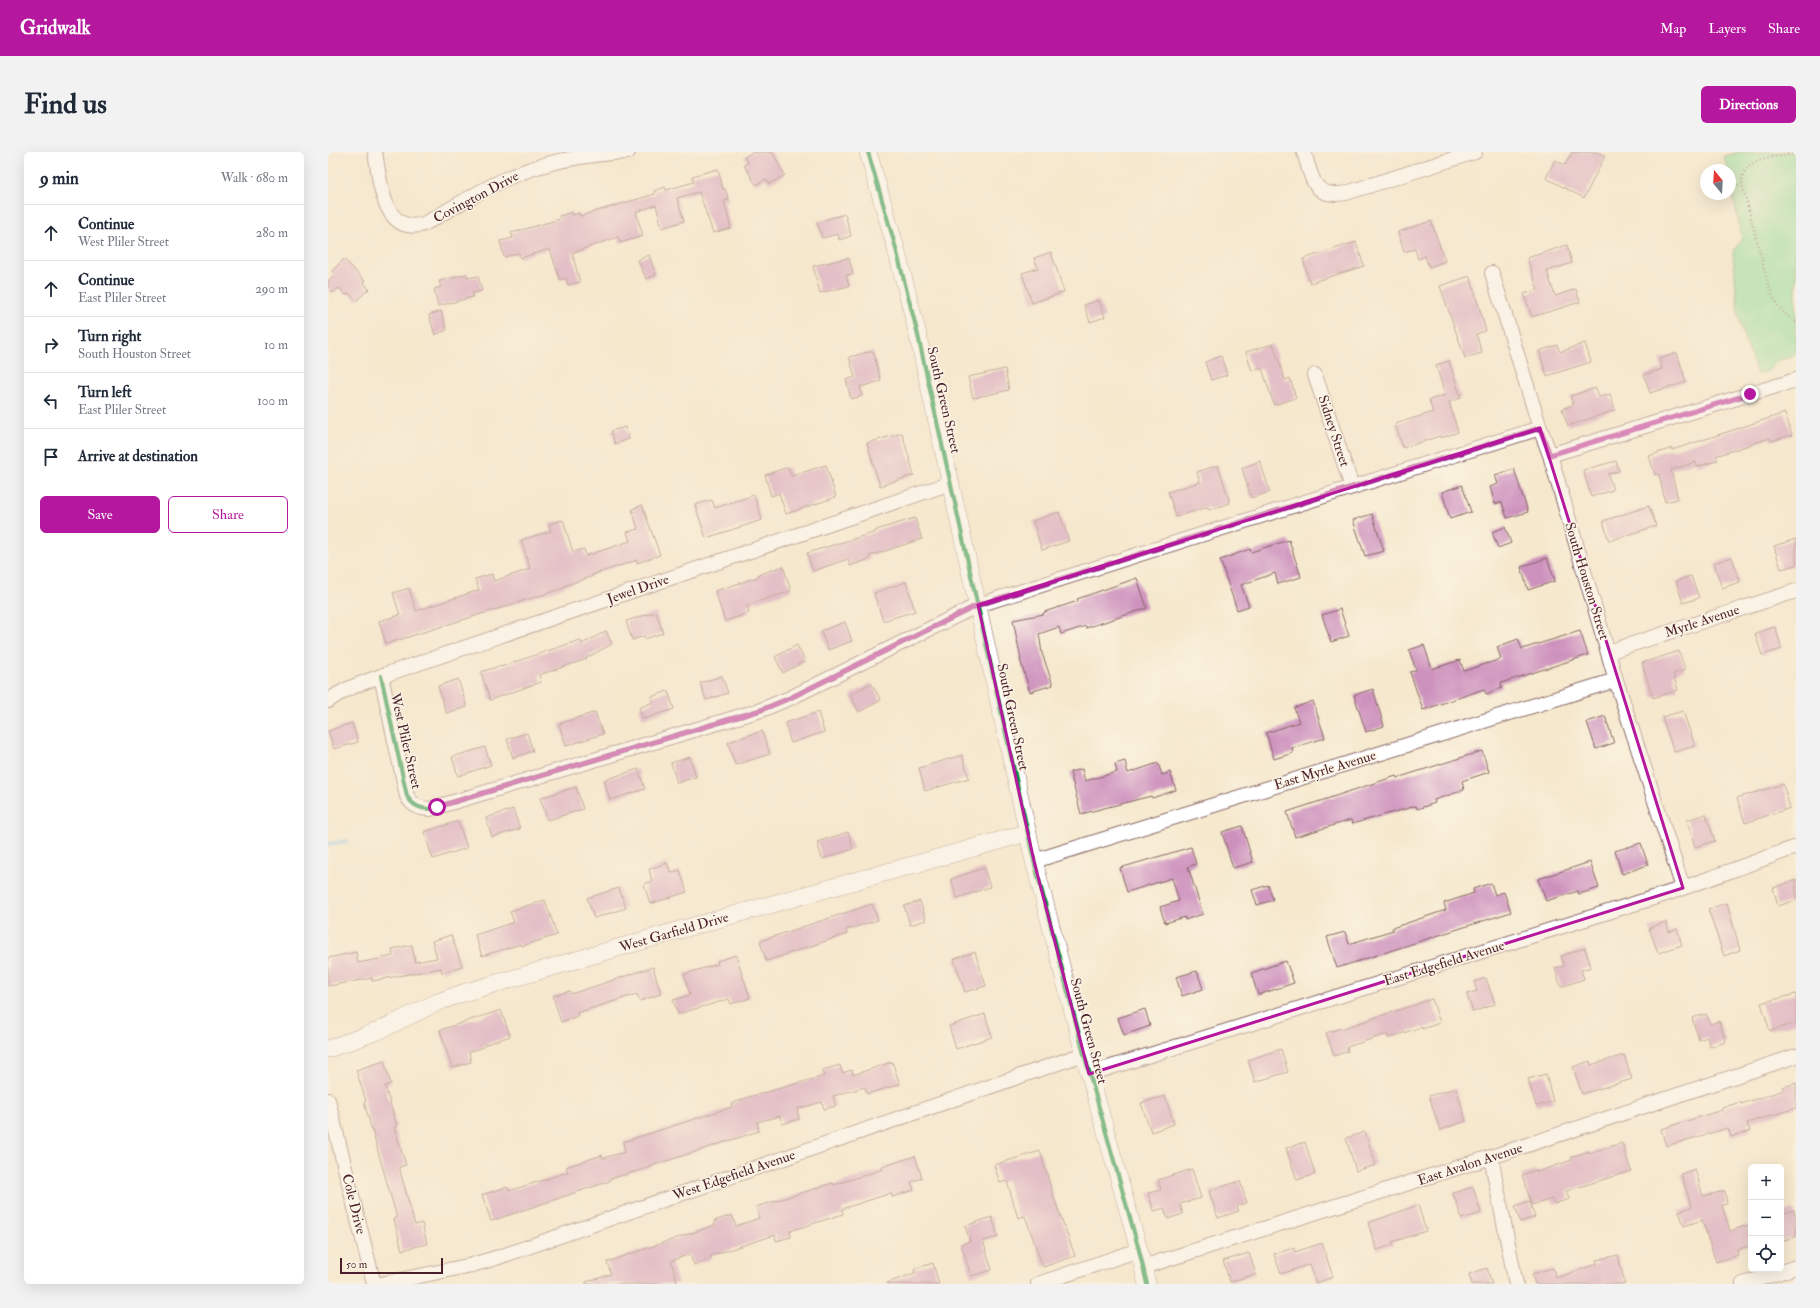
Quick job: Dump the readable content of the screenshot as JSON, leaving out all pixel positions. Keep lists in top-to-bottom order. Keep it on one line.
{"streets":{"street":["Covington Drive","South Green Street","Sidney Street","South Houston Street","Jewel Drive","Myrle Avenue","West Pliler Street","East Myrle Avenue","West Garfield Drive","East Edgefield Avenue","East Avalon Avenue","West Edgefield Avenue","Cole Drive"]},"crossings":[["South Green Street","Jewel Drive"],["South Green Street","West Pliler Street"],["South Green Street","East Myrle Avenue"],["South Green Street","West Garfield Drive"],["South Green Street","East Edgefield Avenue"],["South Green Street","East Avalon Avenue"],["South Green Street","West Edgefield Avenue"],["Sidney Street","West Pliler Street"],["South Houston Street","Myrle Avenue"],["South Houston Street","West Pliler Street"],["South Houston Street","East Myrle Avenue"],["South Houston Street","East Edgefield Avenue"],["Jewel Drive","West Pliler Street"]],"scale_bar":"50 m","north":"top","page":{"header":"Gridwalk","nav":["Map","Layers","Share"],"buttons":["Directions",["Save","Share"]],"title":"Find us","heading":["9 min","Walk · 680 m"],"list":[["Continue","West Pliler Street","280 m"],["Continue","East Pliler Street","290 m"],["Turn right","South Houston Street","10 m"],["Turn left","East Pliler Street","100 m"],"Arrive at destination"],"map_buttons":["+","−"],"scale":"50 m"}}
